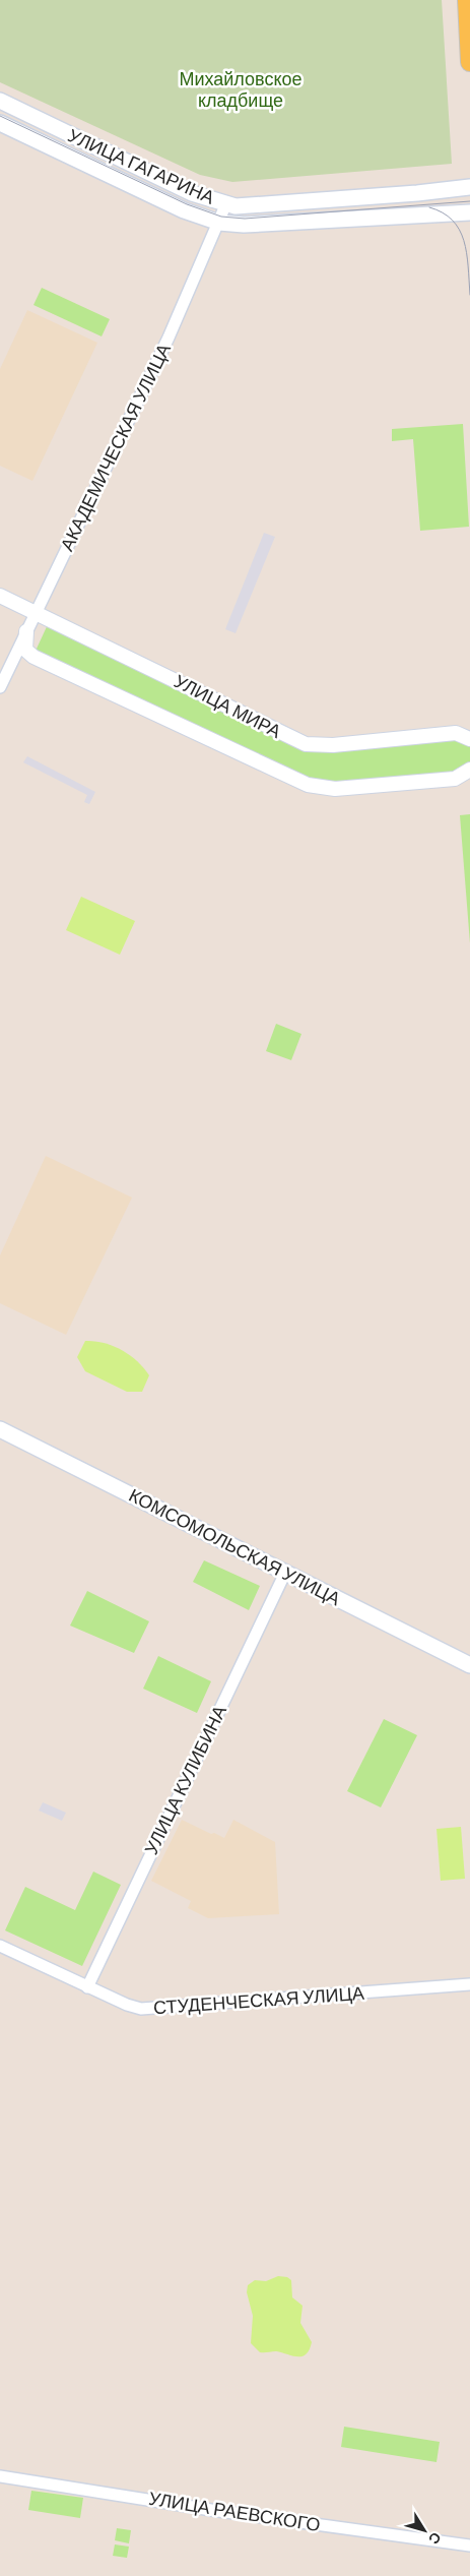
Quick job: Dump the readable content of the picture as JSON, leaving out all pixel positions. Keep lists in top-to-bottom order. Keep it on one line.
{"streets":{"main road":["УЛИЦА ГАГАРИНА","КОМСОМОЛЬСКАЯ УЛИЦА"],"street":["АКАДЕМИЧЕСКАЯ УЛИЦА","УЛИЦА МИРА","УЛИЦА КУЛИБИНА","СТУДЕНЧЕСКАЯ УЛИЦА","УЛИЦА РАЕВСКОГО"]},"crossings":[["УЛИЦА ГАГАРИНА","АКАДЕМИЧЕСКАЯ УЛИЦА"],["АКАДЕМИЧЕСКАЯ УЛИЦА","УЛИЦА МИРА"],["КОМСОМОЛЬСКАЯ УЛИЦА","УЛИЦА КУЛИБИНА"],["УЛИЦА КУЛИБИНА","СТУДЕНЧЕСКАЯ УЛИЦА"]],"parks":["Михайловское кладбище"],"north":"bottom right"}
